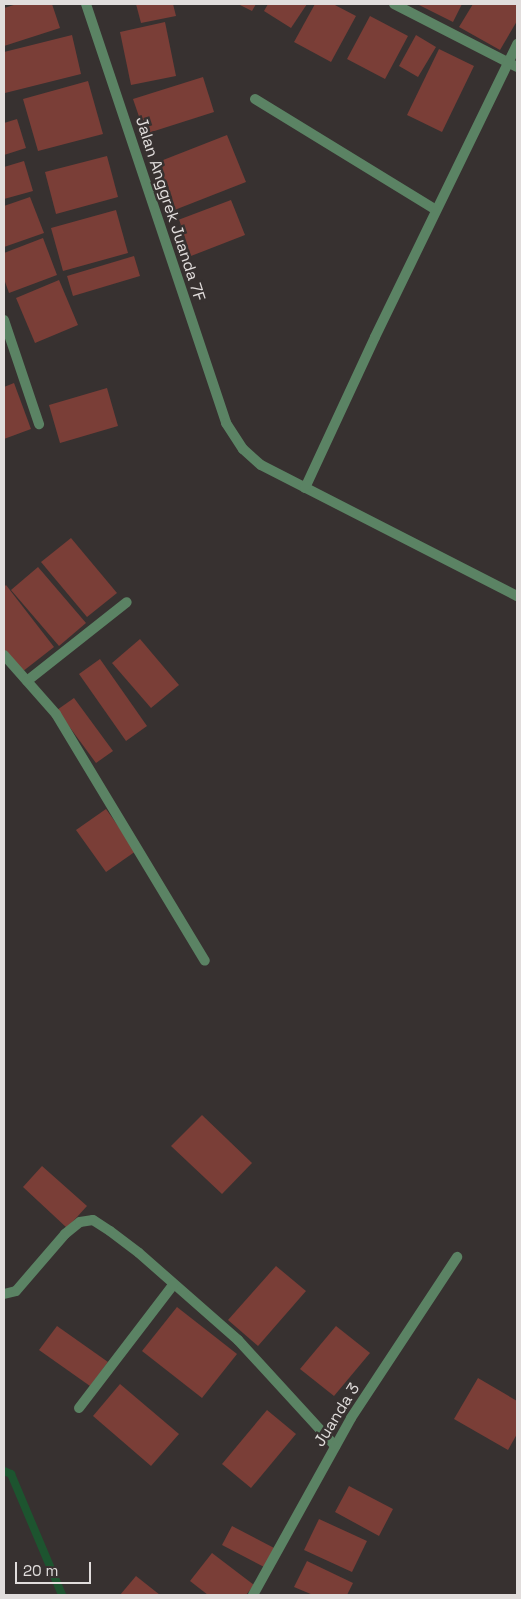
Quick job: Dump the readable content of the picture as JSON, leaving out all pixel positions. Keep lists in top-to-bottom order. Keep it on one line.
{"streets":{"street":["Jalan Anggrek Juanda 7F","Juanda 3"]},"scale_bar":"20 m"}
